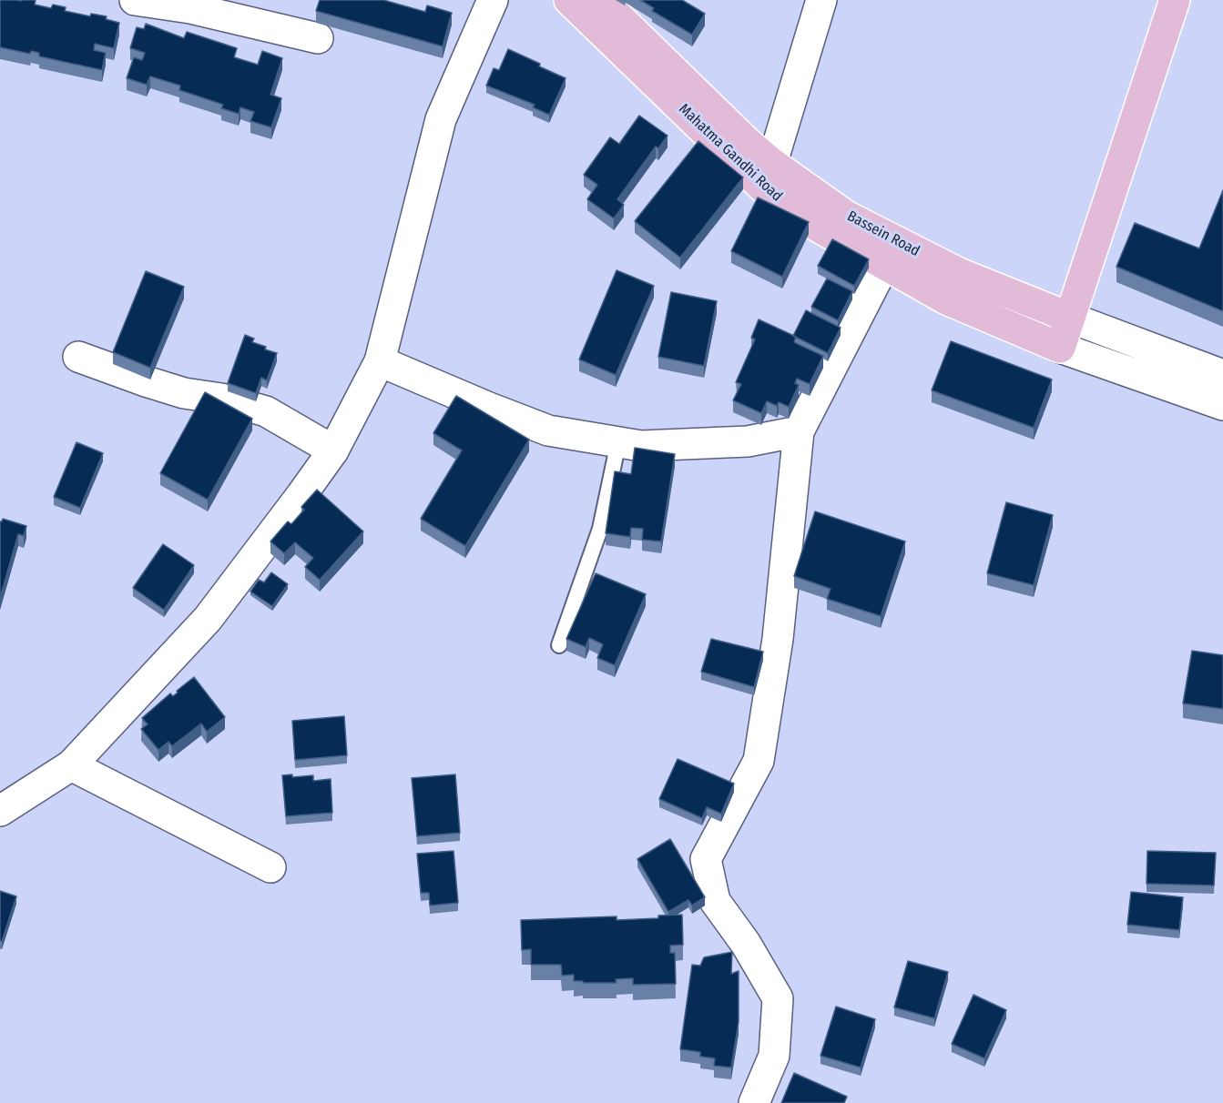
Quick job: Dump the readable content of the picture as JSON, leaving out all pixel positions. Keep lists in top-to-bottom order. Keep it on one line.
{"streets":{"main road":["Mahatma Gandhi Road","Bassein Road"]},"crossings":[["Mahatma Gandhi Road","Bassein Road"]]}
